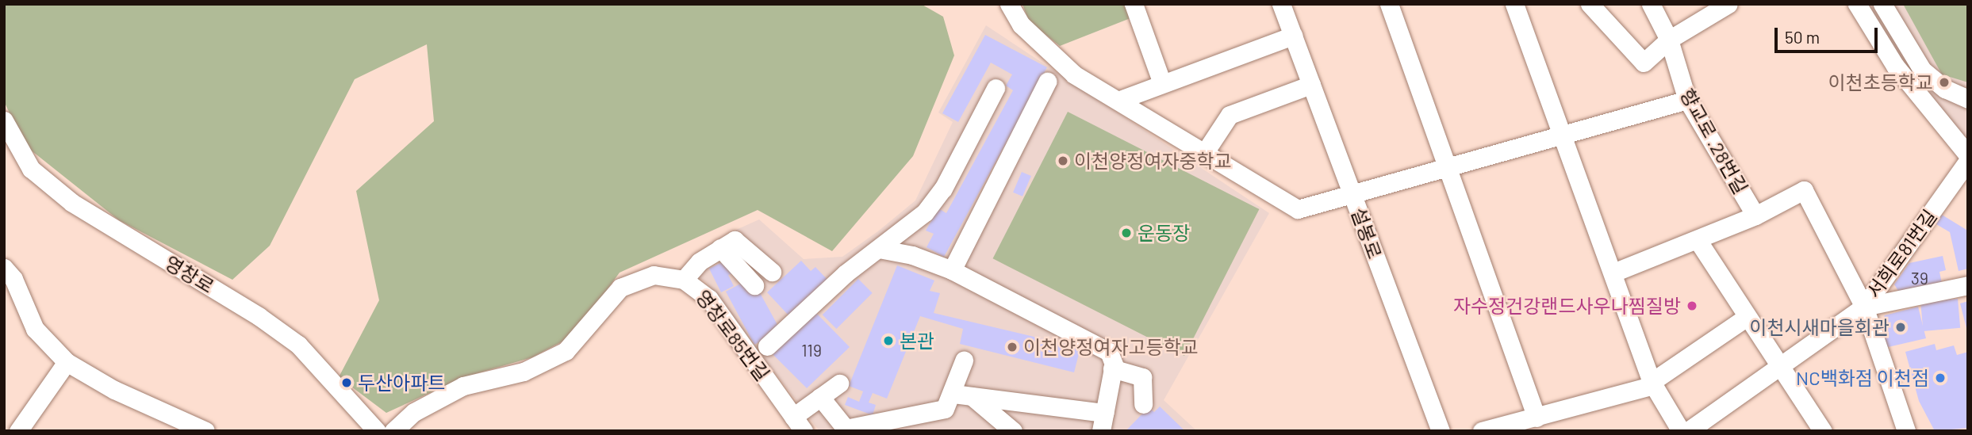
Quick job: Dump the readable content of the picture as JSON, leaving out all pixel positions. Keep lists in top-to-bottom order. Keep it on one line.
{"streets":{"street":["향교로 .28번길","설봉로","서희로81번길","영창로","영창로85번길"]},"places":["이천초등학교","이천양정여자중학교","운동장","자수정건강랜드사우나찜질방","이천시새마을회관","본관","이천양정여자고등학교","NC백화점 이천점","두산아파트"],"house_numbers":["39","119"],"scale_bar":"50 m"}
